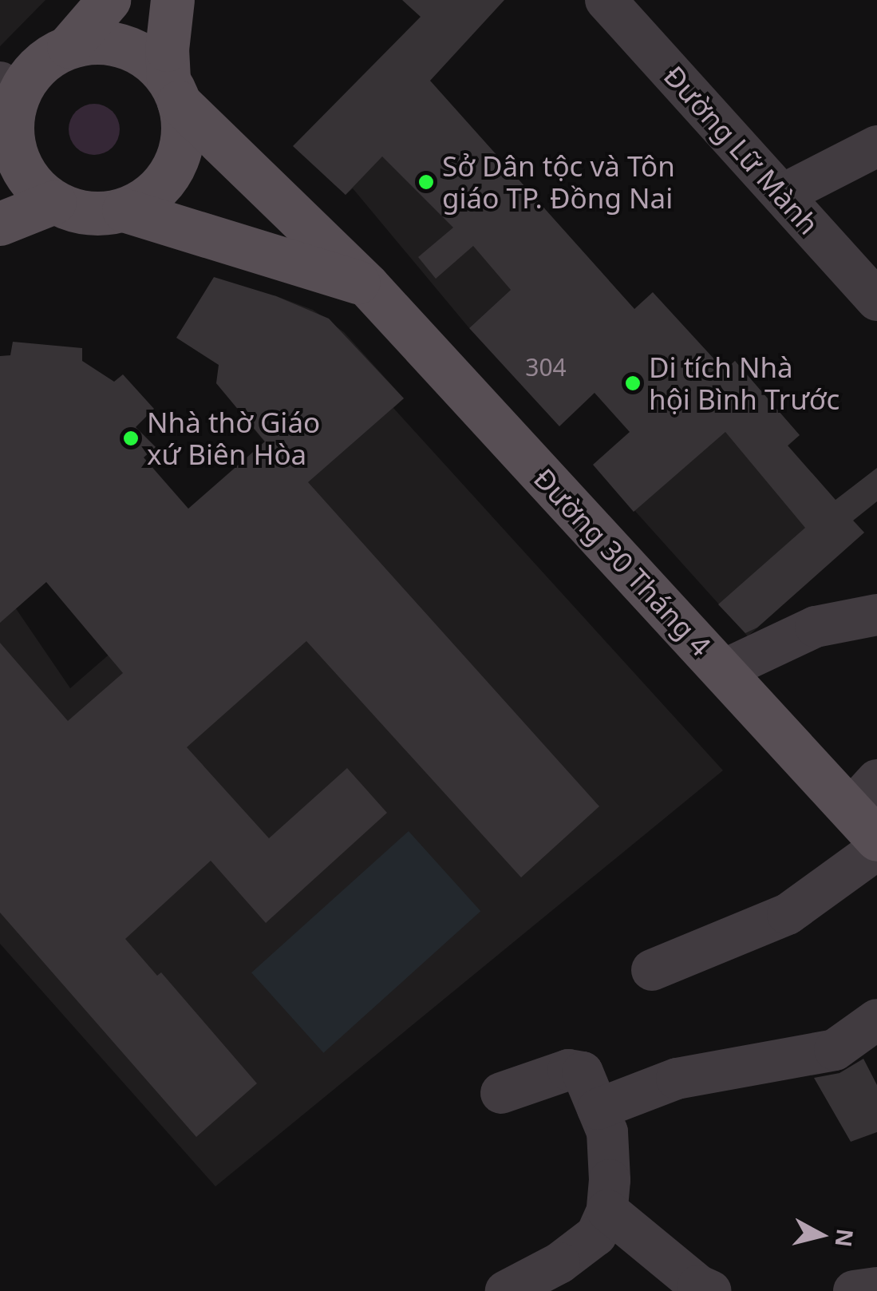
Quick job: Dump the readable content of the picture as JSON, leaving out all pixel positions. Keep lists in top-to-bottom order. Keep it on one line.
{"streets":{"main road":["Đường 30 Tháng 4"],"street":["Đường Lữ Mành"]},"places":["Sở Dân tộc và Tôn giáo TP. Đồng Nai","Di tích Nhà hội Bình Trước","Nhà thờ Giáo xứ Biên Hòa"],"house_numbers":["304"],"north":"right"}
